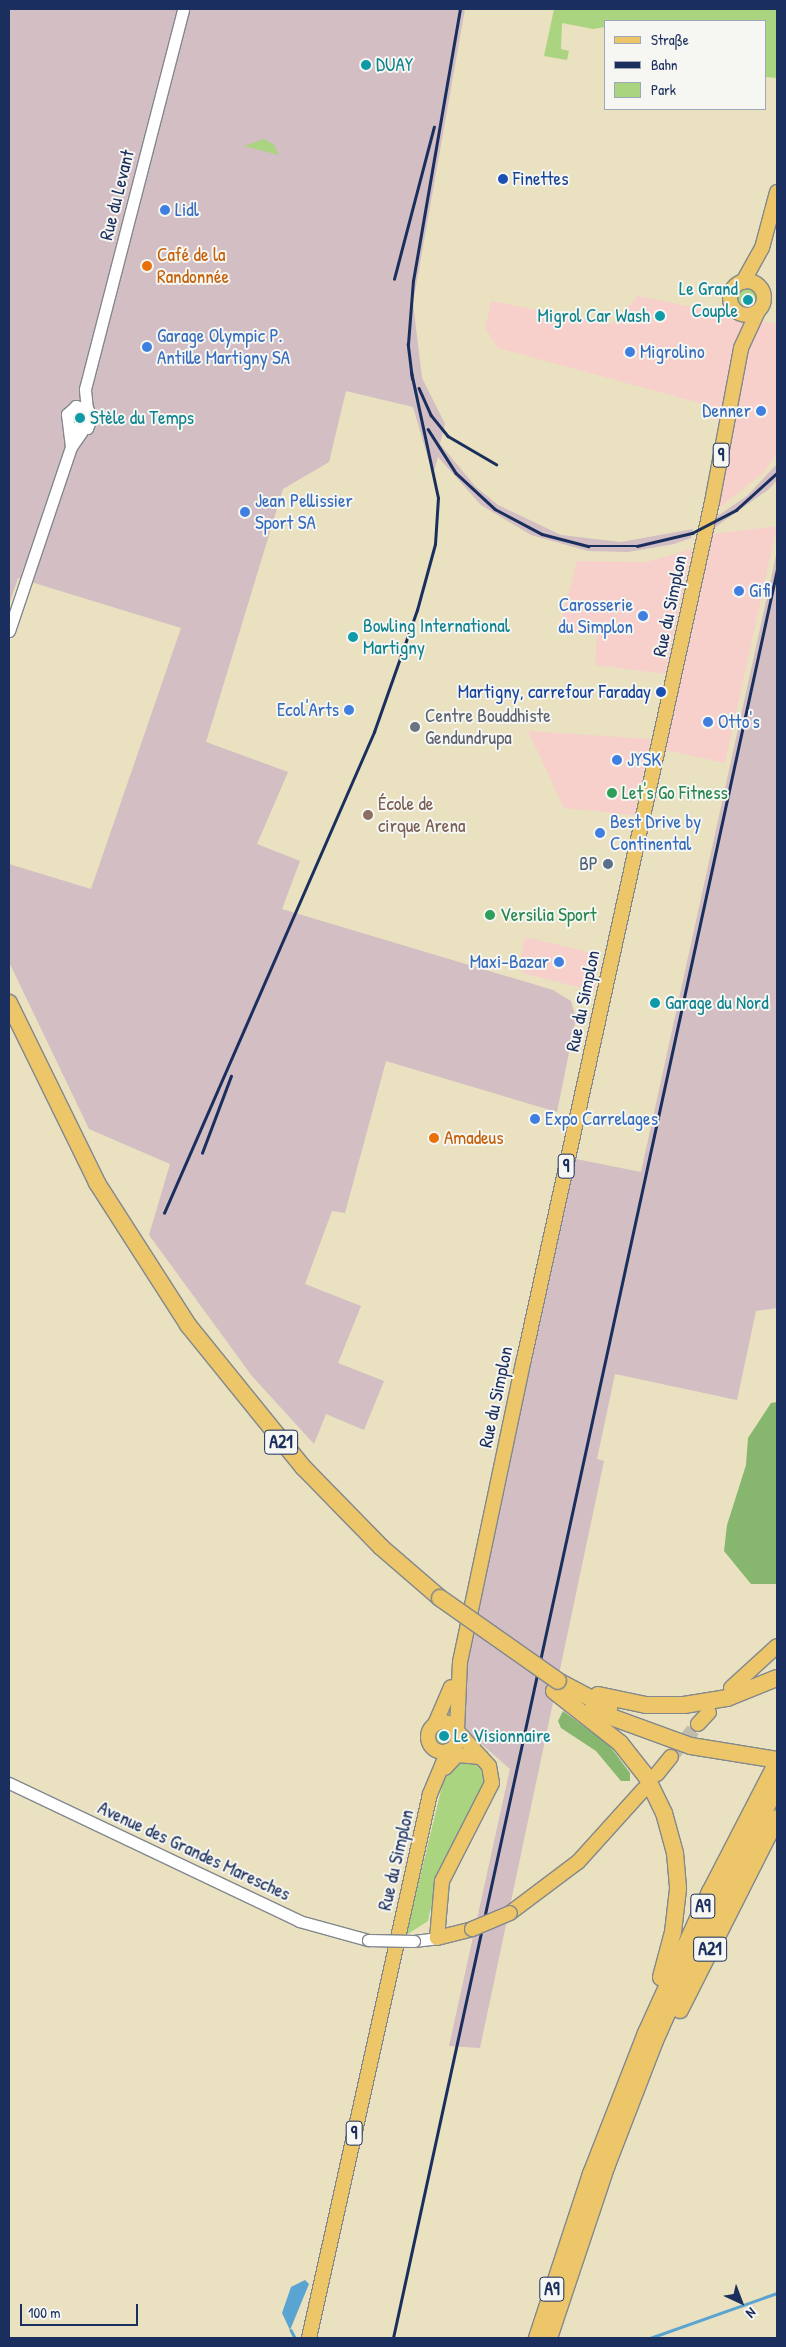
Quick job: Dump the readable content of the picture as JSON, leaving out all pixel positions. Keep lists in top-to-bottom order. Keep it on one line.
{"streets":{"highway":["A21","A9"],"main road":["9","Rue du Simplon"],"street":["Rue du Levant","Avenue des Grandes Maresches"]},"crossings":[["9","Rue du Simplon"],["A21","A9"]],"places":["DUAY","Finettes","Lidl","Café de la Randonnée","Le Grand Couple","Migrol Car Wash","Garage Olympic P. Antille Martigny SA","Migrolino","Denner","Stèle du Temps","Jean Pellissier Sport SA","Gifi","Carosserie du Simplon","Bowling International Martigny","Martigny, carrefour Faraday","Ecol'Arts","Otto's","Centre Bouddhiste Gendundrupa","JYSK","Let's Go Fitness","École de cirque Arena","Best Drive by Continental","BP","Versilia Sport","Maxi-Bazar","Garage du Nord","Expo Carrelages","Amadeus","Le Visionnaire"],"legend":["Straße","Bahn","Park"],"scale_bar":"100 m","north":"bottom right"}
